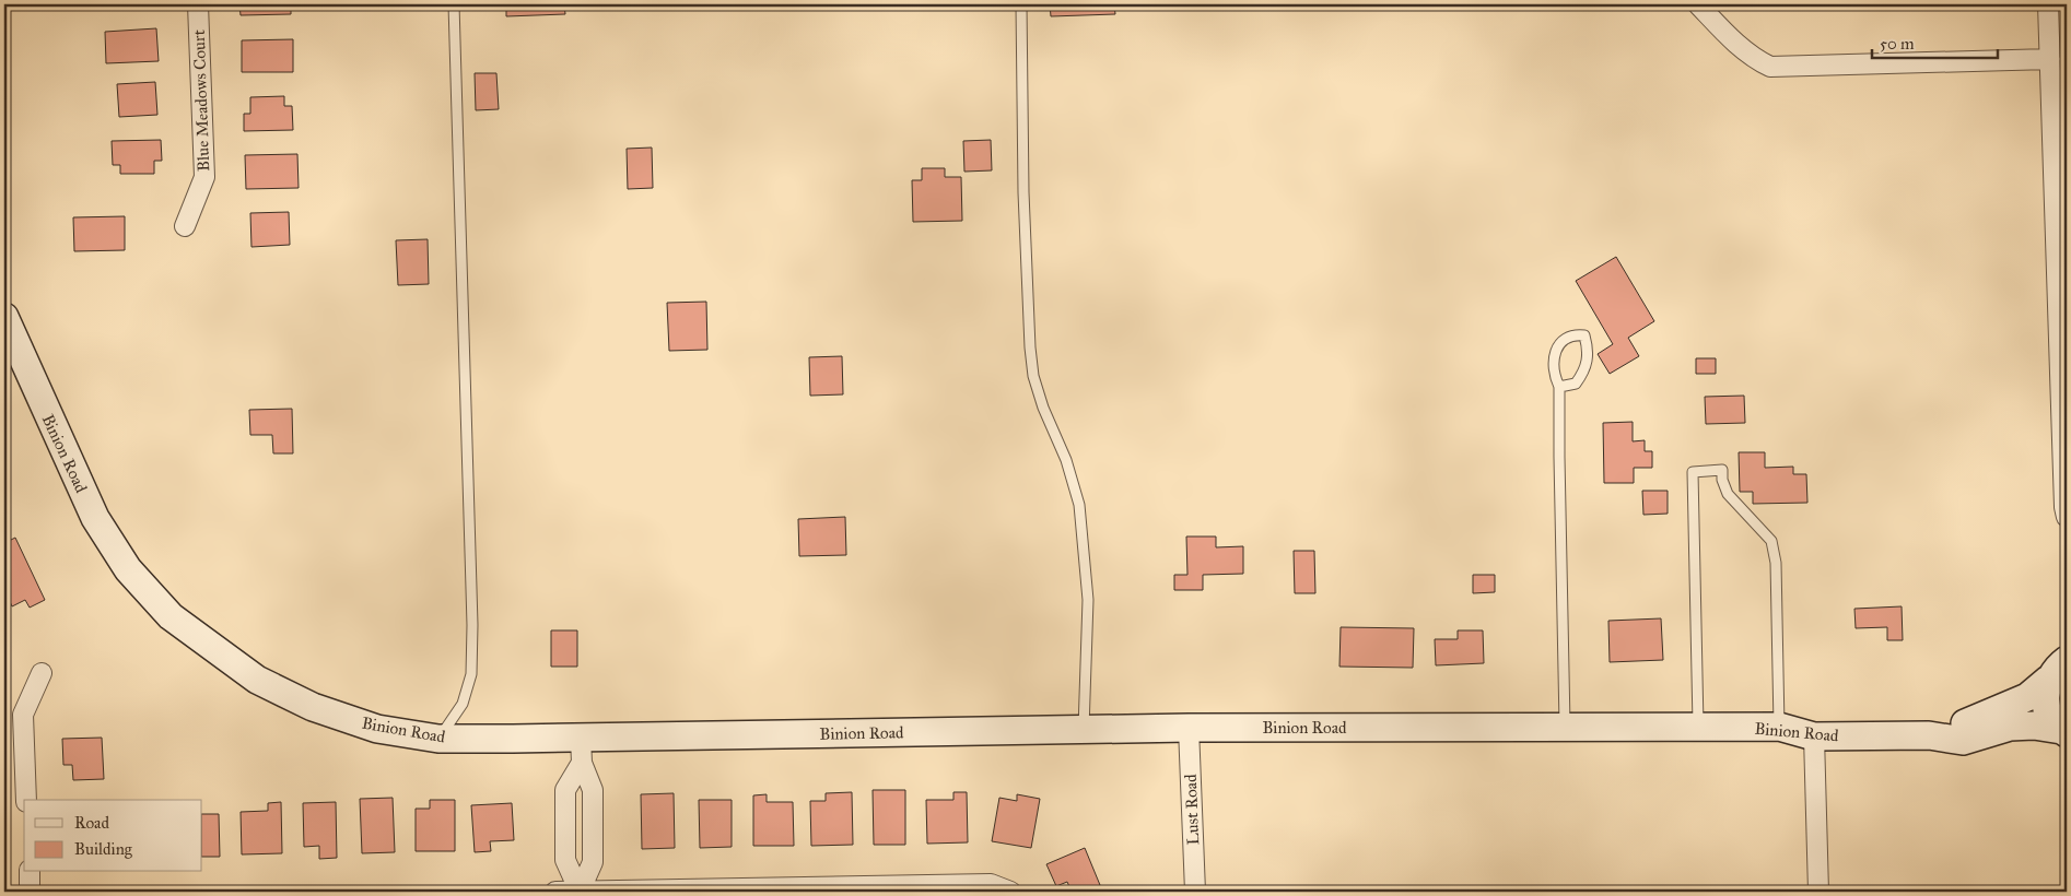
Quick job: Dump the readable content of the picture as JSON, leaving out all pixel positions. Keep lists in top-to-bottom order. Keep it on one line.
{"streets":{"main road":["Binion Road"],"street":["Blue Meadows Court","Lust Road"]},"crossings":[["Binion Road","Lust Road"]],"legend":["Road","Building"],"scale_bar":"50 m"}
